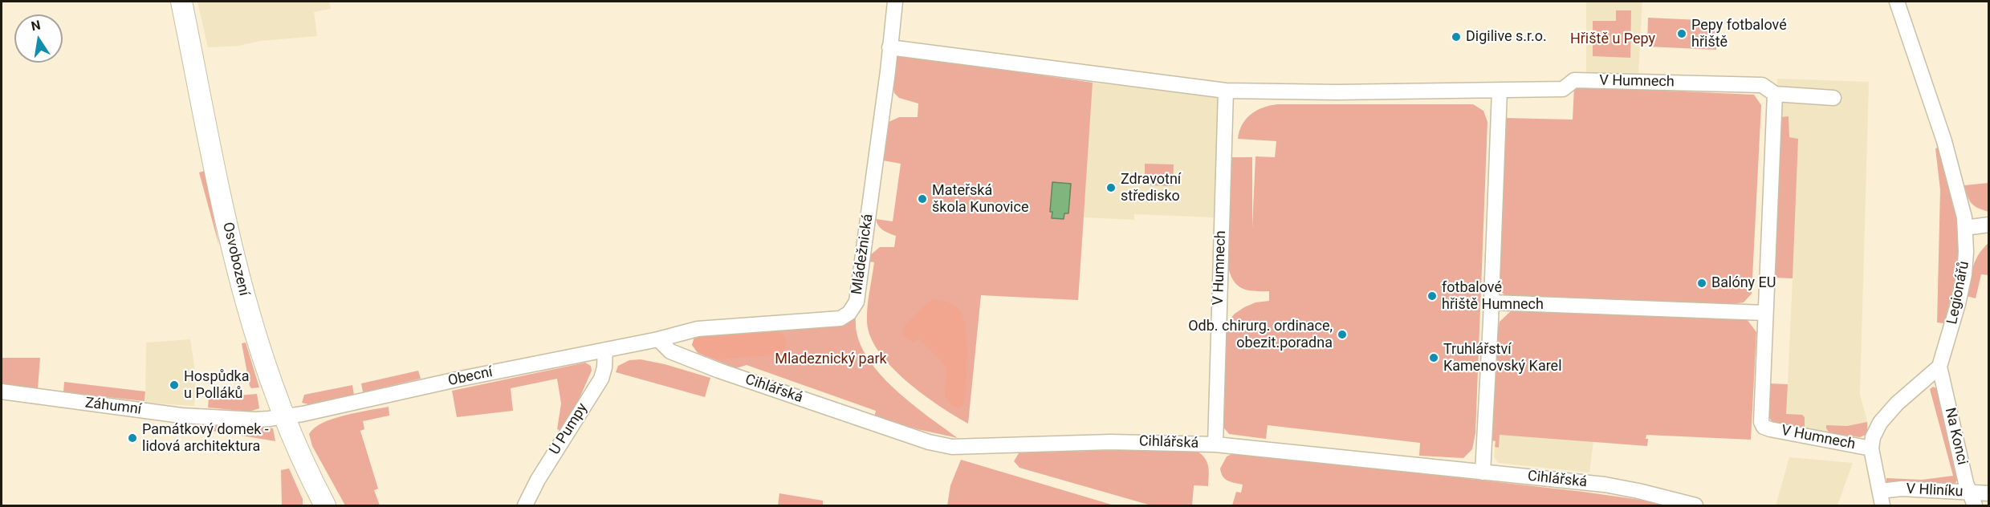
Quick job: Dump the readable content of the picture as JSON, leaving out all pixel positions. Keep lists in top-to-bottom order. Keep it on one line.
{"streets":{"main road":["Osvobození"],"street":["V Humnech","Mládežnická","Legionářů","Obecní","Cihlářská","Záhumní","U Pumpy","Na Konci","V Hliníku"]},"crossings":[["V Humnech","Mládežnická"],["V Humnech","Cihlářská"],["Mládežnická","Obecní"],["Mládežnická","Cihlářská"],["Osvobození","Obecní"],["Osvobození","Záhumní"],["Legionářů","Na Konci"],["Obecní","Cihlářská"],["Obecní","Záhumní"],["Obecní","U Pumpy"],["Na Konci","V Hliníku"]],"parks":["Hřiště u Pepy","Mladeznický park"],"places":["Pepy fotbalové hřiště","Digilive s.r.o.","Zdravotní středisko","Mateřská škola Kunovice","Balóny EU","fotbalové hřiště Humnech","Odb. chirurg. ordinace, obezit.poradna","Truhlářství Kamenovský Karel","Hospůdka u Polláků","Památkový domek - lidová architektura"],"north":"top"}
